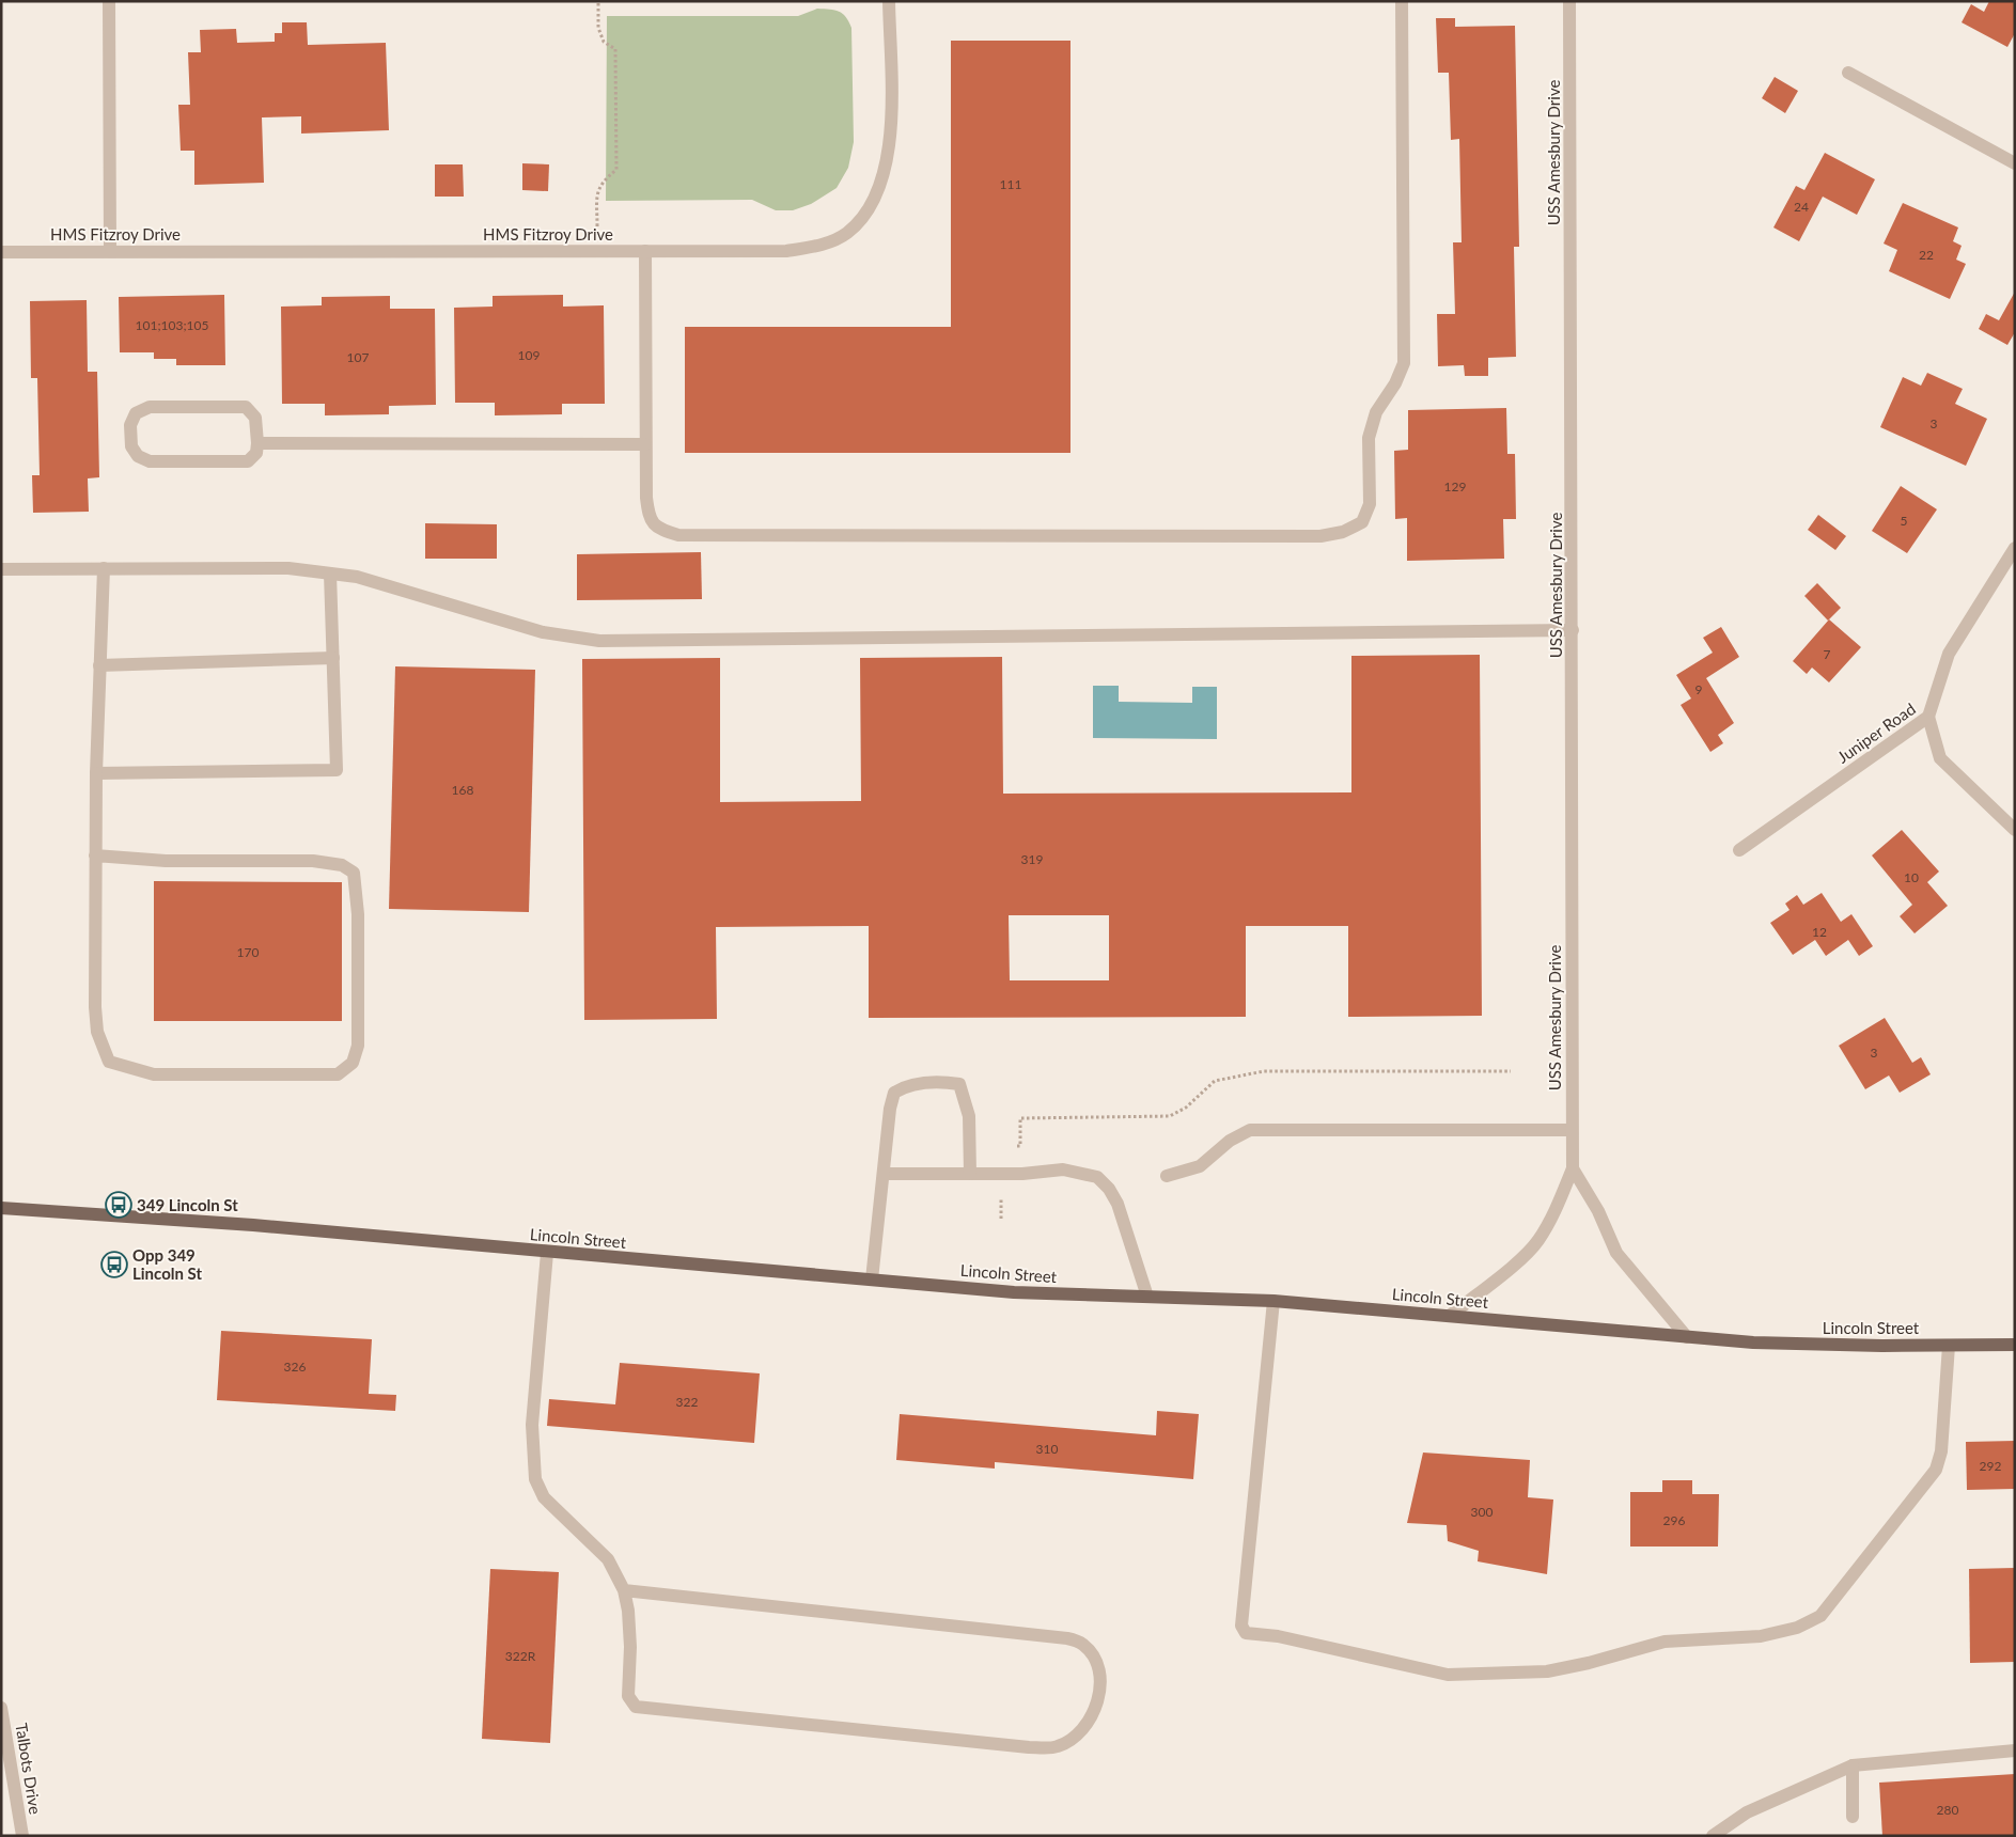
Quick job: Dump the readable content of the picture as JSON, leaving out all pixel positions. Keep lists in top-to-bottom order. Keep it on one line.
{"streets":{"main road":["Lincoln Street"],"street":["USS Amesbury Drive","HMS Fitzroy Drive","Juniper Road","Talbots Drive"]},"crossings":[["USS Amesbury Drive","Lincoln Street"]],"places":{"bus stop":["349 Lincoln St","Opp 349 Lincoln St"]},"house_numbers":["111","24","22","101;103;105","109","107","3","129","5","7","9","168","319","10","12","170","3","326","322","310","292","300","296","322R","280"]}
